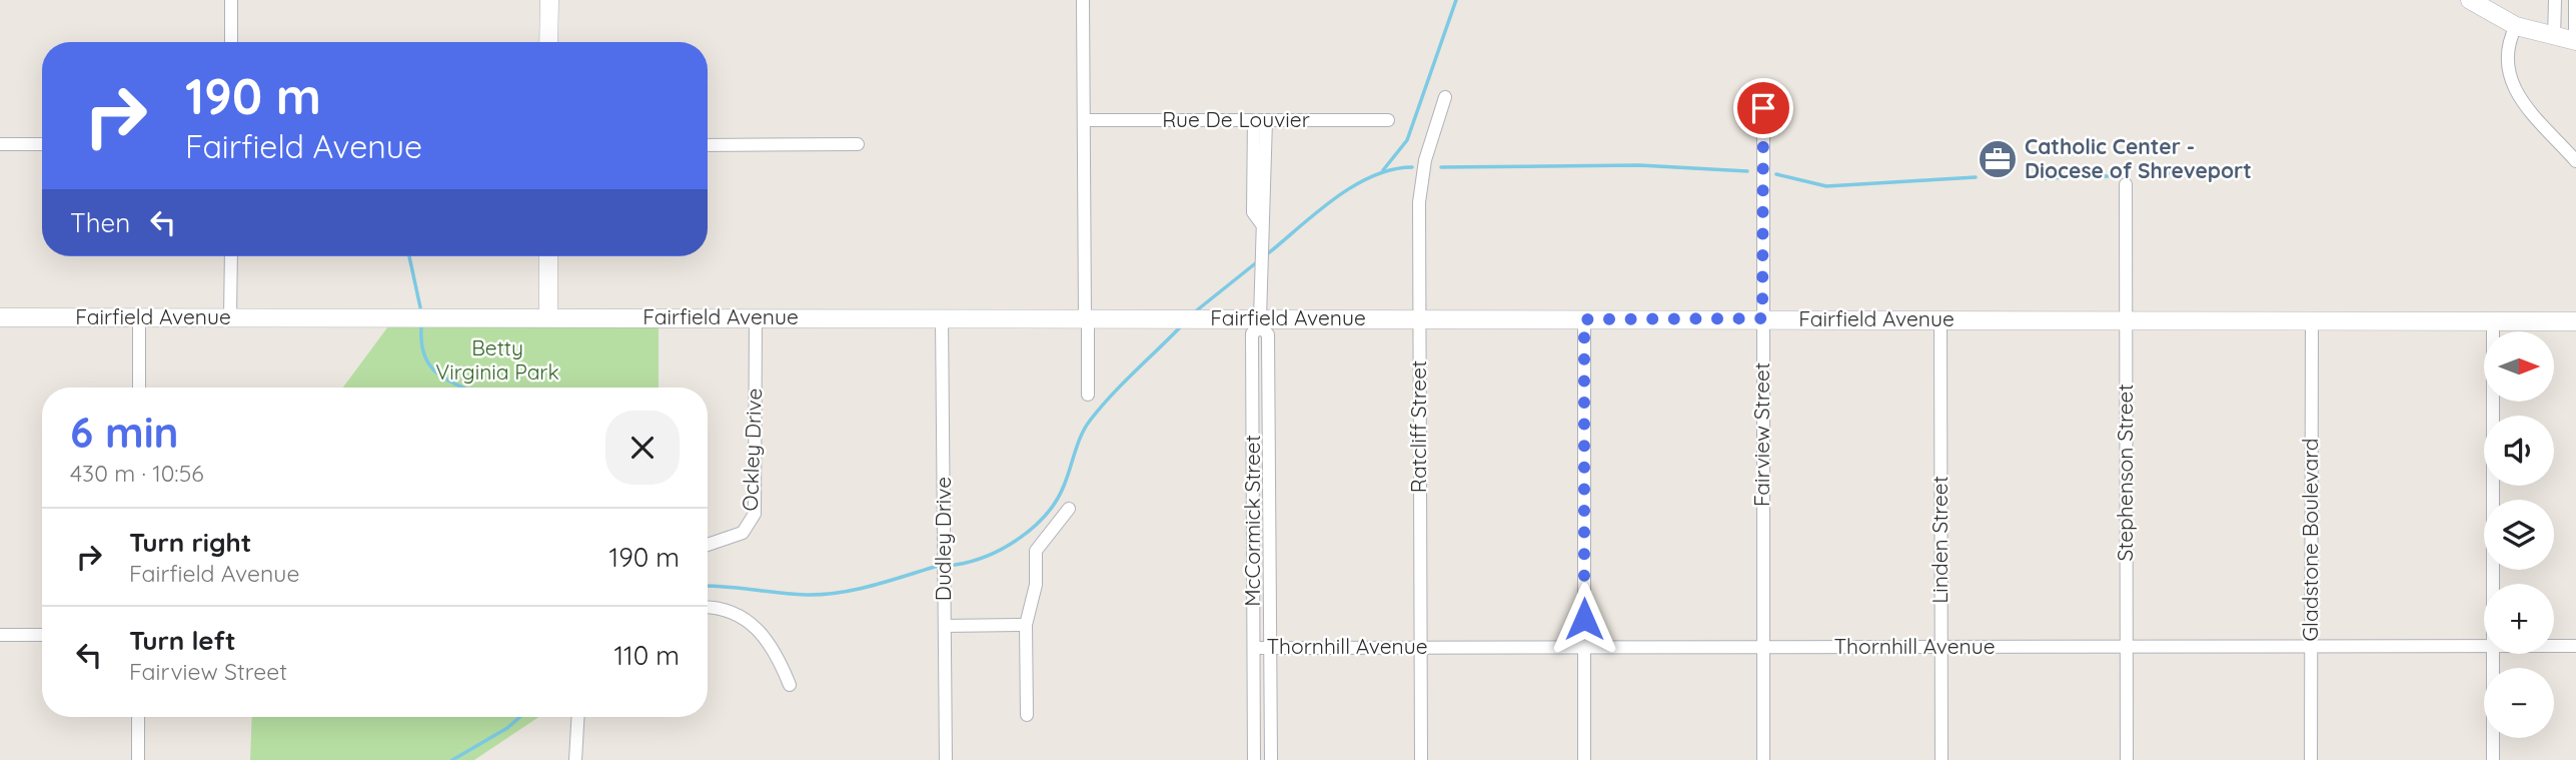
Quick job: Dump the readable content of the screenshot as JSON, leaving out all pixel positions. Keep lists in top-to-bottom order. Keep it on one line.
{"streets":{"street":["Rue De Louvier","Fairfield Avenue","Ratcliff Street","Fairview Street","Ockley Drive","Stephenson Street","McCormick Street","Dudley Drive","Linden Street","Gladstone Boulevard","Thornhill Avenue"]},"crossings":[["Fairfield Avenue","Ratcliff Street"],["Fairfield Avenue","Fairview Street"],["Fairfield Avenue","Ockley Drive"],["Fairfield Avenue","Stephenson Street"],["Fairfield Avenue","McCormick Street"],["Fairfield Avenue","Dudley Drive"],["Fairfield Avenue","Linden Street"],["Fairfield Avenue","Gladstone Boulevard"],["Ratcliff Street","Thornhill Avenue"],["Fairview Street","Thornhill Avenue"],["Stephenson Street","Thornhill Avenue"],["McCormick Street","Thornhill Avenue"],["Linden Street","Thornhill Avenue"],["Gladstone Boulevard","Thornhill Avenue"]],"parks":["Betty Virginia Park"],"places":{"office":["Catholic Center - Diocese of Shreveport"]},"north":"right","page":{"turn":["190 m","Fairfield Avenue"],"then":"Then","map_buttons":["+","−"],"heading":["6 min","430 m · 10:56"],"list":[{"name":"Turn right","note":"Fairfield Avenue","value":"190 m"},{"name":"Turn left","note":"Fairview Street","value":"110 m"}]}}
